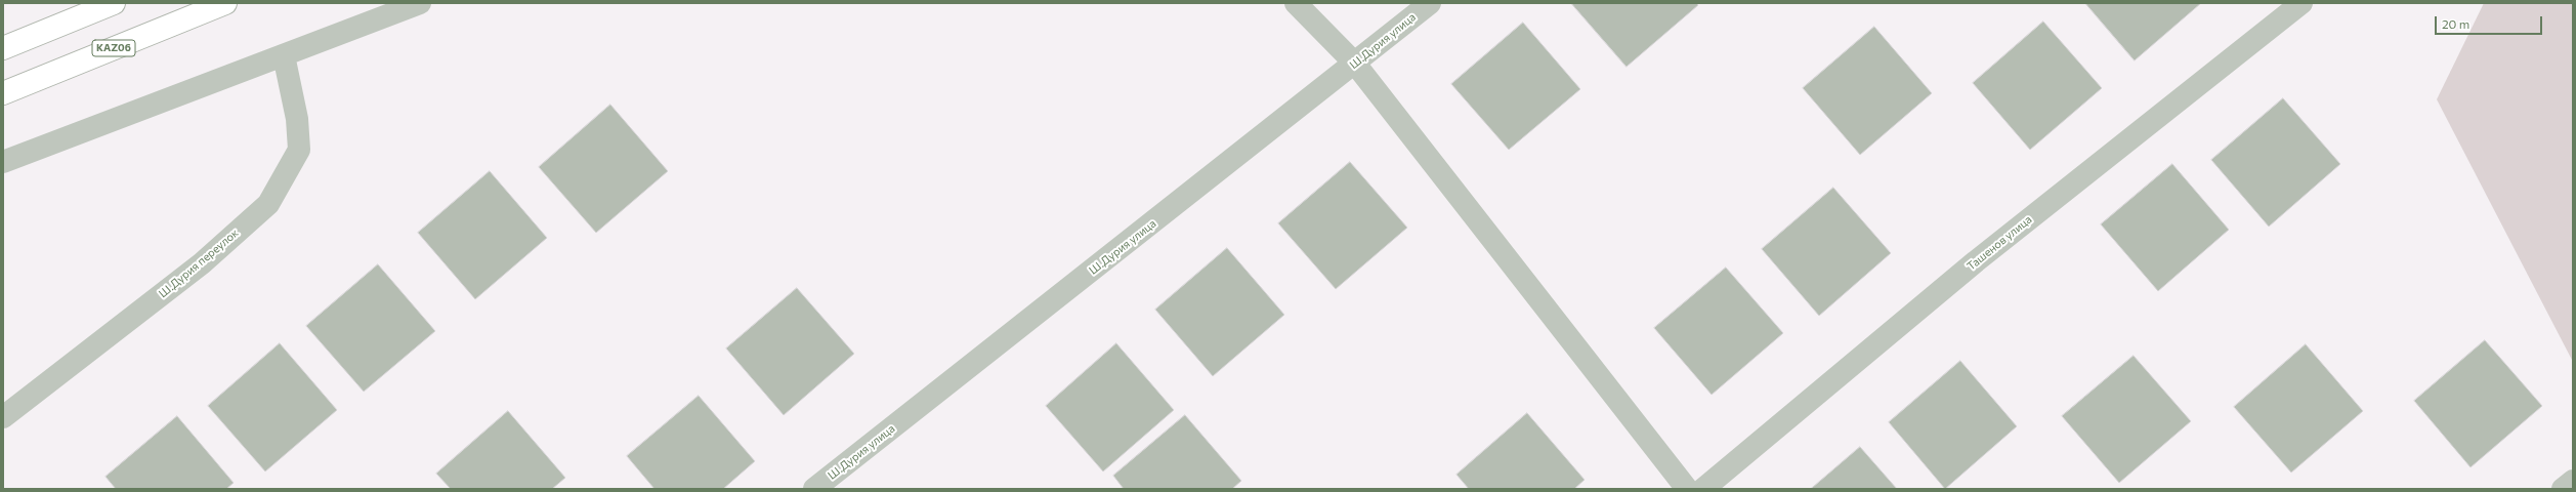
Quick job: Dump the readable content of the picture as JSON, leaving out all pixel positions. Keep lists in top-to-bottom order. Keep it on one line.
{"streets":{"highway":["KАZ06"],"street":["Ш.Дурия улица","Ташенов улица","Ш.Дурия переулок"]},"scale_bar":"20 m"}
